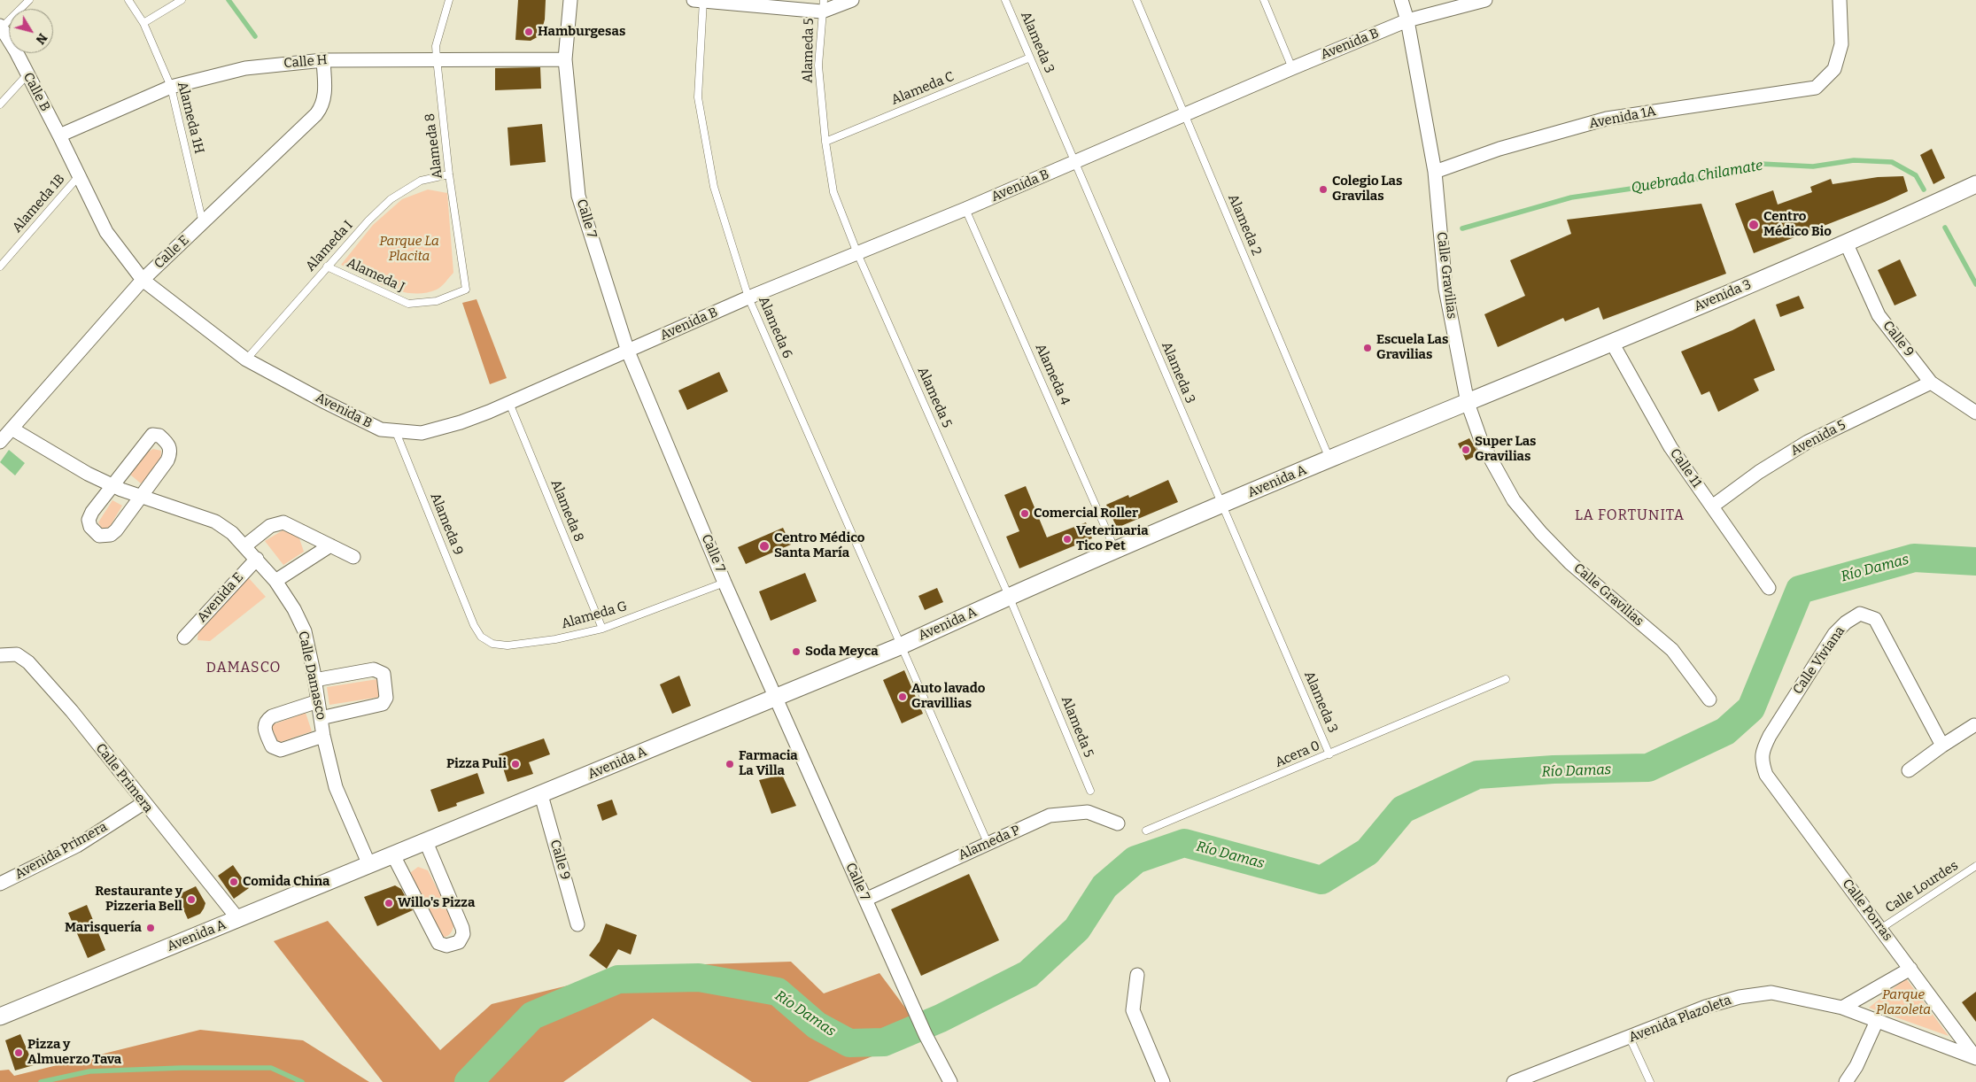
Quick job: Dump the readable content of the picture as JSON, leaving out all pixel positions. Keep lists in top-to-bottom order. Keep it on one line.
{"streets":{"street":["Avenida B","Calle H","Calle B","Avenida 1A","Calle 7","Calle E","Calle Gravilias","Avenida 3","Calle 9","Avenida 5","Calle 11","Avenida A","Avenida E","Calle Viviana","Calle Damasco","Calle Primera","Alameda P","Avenida Primera","Calle Porras","Avenida Plazoleta"],"lane":["Alameda 3","Alameda 5","Alameda C","Alameda 1H","Alameda 8","Alameda 1B","Alameda 2","Alameda I","Alameda J","Alameda 6","Alameda 4","Alameda 9","Alameda G","Acera 0","Calle Lourdes"]},"crossings":[["Alameda 3","Avenida B"],["Alameda 3","Alameda C"],["Alameda 3","Avenida A"],["Alameda 3","Acera 0"],["Avenida B","Alameda 5"],["Avenida B","Calle H"],["Avenida B","Calle B"],["Avenida B","Alameda 8"],["Avenida B","Alameda 1B"],["Avenida B","Calle 7"],["Avenida B","Alameda 2"],["Avenida B","Alameda I"],["Avenida B","Calle E"],["Avenida B","Calle Gravilias"],["Avenida B","Alameda 6"],["Avenida B","Alameda 4"],["Avenida B","Alameda 9"],["Alameda 5","Alameda C"],["Alameda 5","Avenida A"],["Calle H","Calle B"],["Calle H","Alameda 1H"],["Calle H","Alameda 8"],["Calle H","Calle 7"],["Calle H","Calle E"],["Alameda 1H","Calle E"],["Avenida 1A","Calle Gravilias"],["Alameda 8","Alameda I"],["Alameda 8","Alameda J"],["Alameda 8","Alameda G"],["Calle 7","Avenida A"],["Calle 7","Alameda G"],["Calle 7","Alameda P"],["Alameda 2","Avenida A"],["Alameda I","Alameda J"],["Calle E","Calle Damasco"],["Calle Gravilias","Avenida 3"],["Calle Gravilias","Avenida A"],["Avenida 3","Calle 9"],["Avenida 3","Calle 11"],["Avenida 3","Avenida A"],["Alameda 6","Avenida A"],["Calle 9","Avenida 5"],["Calle 9","Avenida A"],["Alameda 4","Avenida A"],["Avenida 5","Calle 11"],["Avenida A","Calle Damasco"],["Avenida A","Calle Primera"],["Alameda 9","Alameda G"],["Avenida E","Calle Damasco"],["Calle Viviana","Calle Porras"],["Calle Primera","Avenida Primera"],["Calle Lourdes","Calle Porras"],["Calle Porras","Avenida Plazoleta"]],"districts":["LA FORTUNITA","DAMASCO"],"water":["Quebrada Chilamate","Río Damas"],"parks":["Parque La Placita","Parque Plazoleta"],"places":["Hamburgesas","Colegio Las Gravilas","Centro Médico Bio","Escuela Las Gravilias","Super Las Gravilias","Comercial Roller","Veterinaria Tico Pet","Centro Médico Santa María","Soda Meyca","Auto lavado Gravillias","Pizza Puli","Farmacia La Villa","Comida China","Restaurante y Pizzeria Bell","Willo's Pizza","Marisquería","Pizza y Almuerzo Tava"],"north":"bottom right"}
